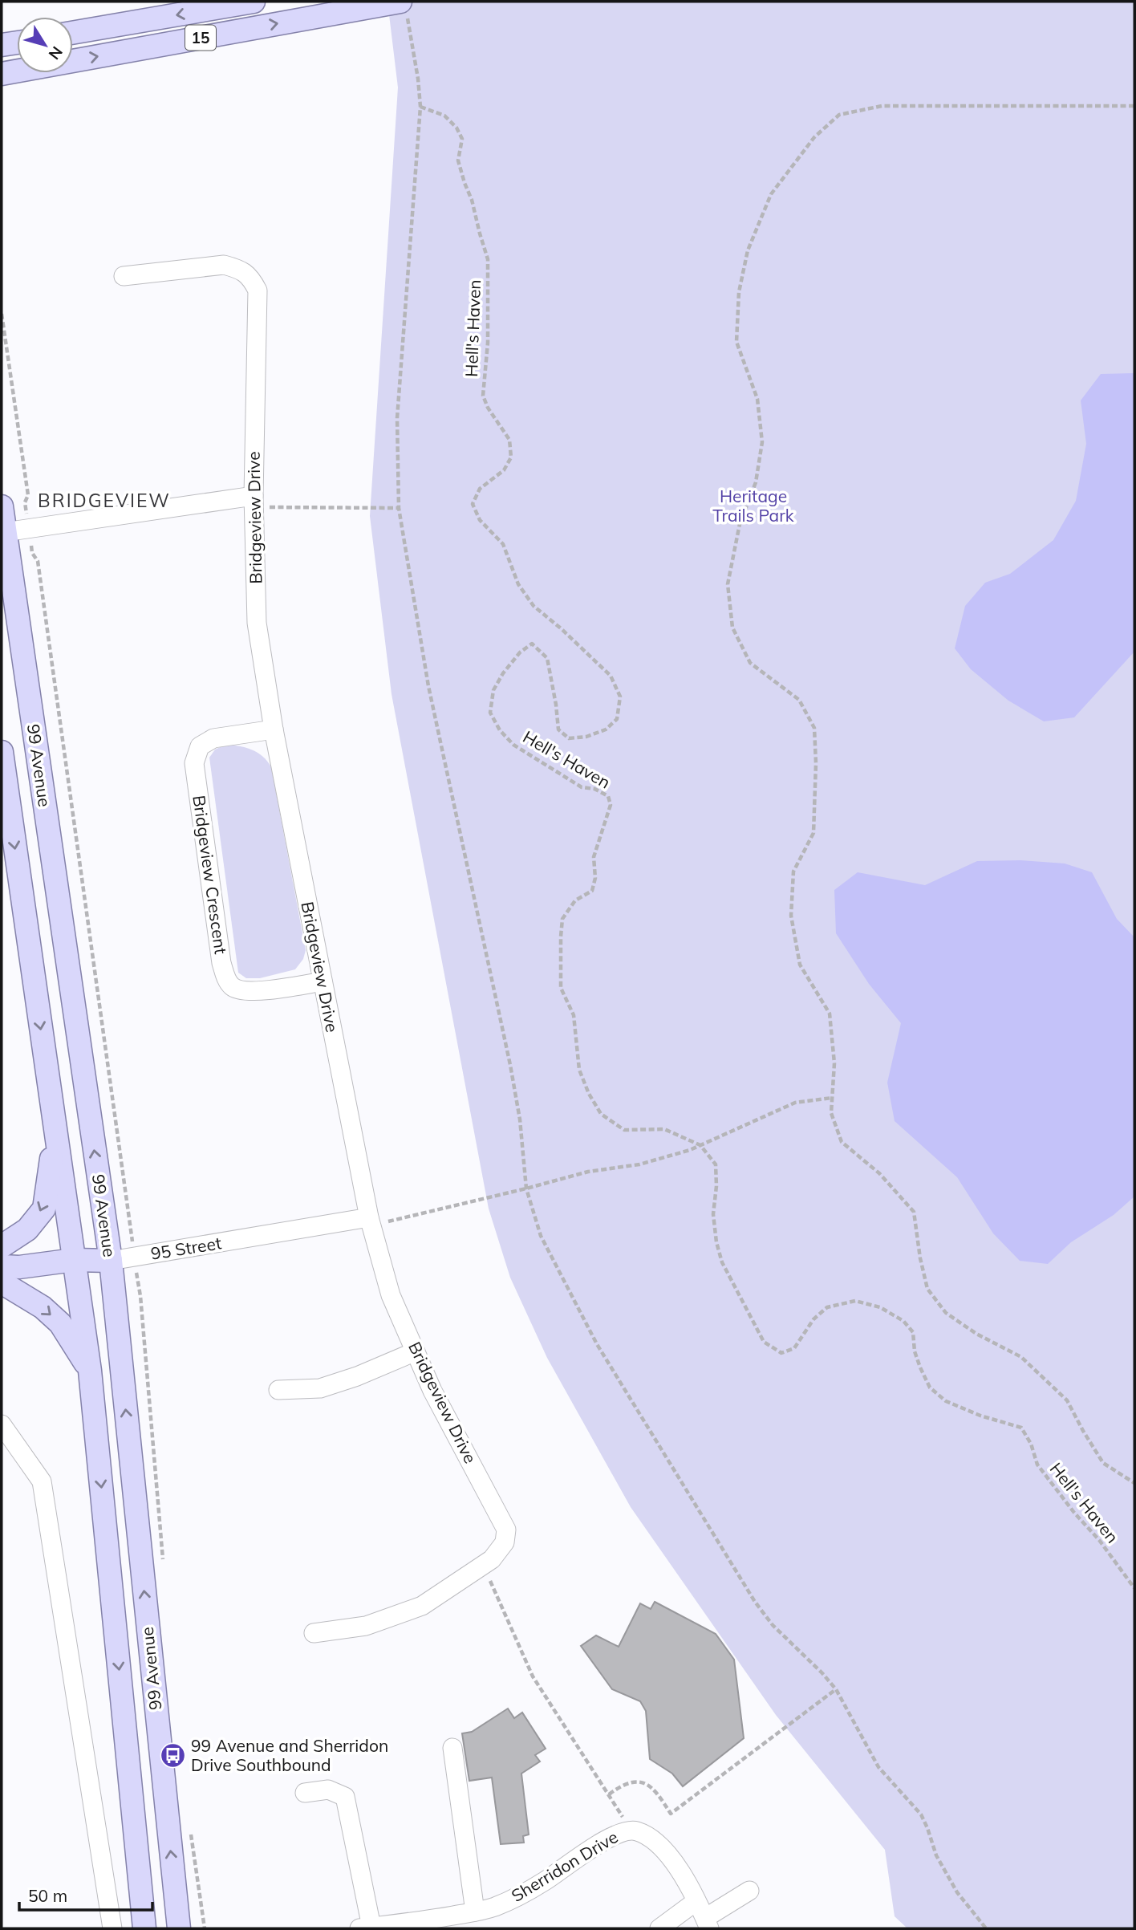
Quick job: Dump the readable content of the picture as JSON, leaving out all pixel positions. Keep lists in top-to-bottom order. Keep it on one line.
{"streets":{"main road":["15","99 Avenue","95 Street"],"street":["Bridgeview Drive","Bridgeview Crescent","Sherridon Drive"],"path":["Hell's Haven"]},"crossings":[["Bridgeview Drive","Bridgeview Crescent"],["Bridgeview Drive","95 Street"],["99 Avenue","95 Street"]],"districts":["BRIDGEVIEW"],"parks":["Heritage Trails Park"],"places":{"bus stop":["99 Avenue and Sherridon Drive Southbound"]},"scale_bar":"50 m","north":"bottom right"}
